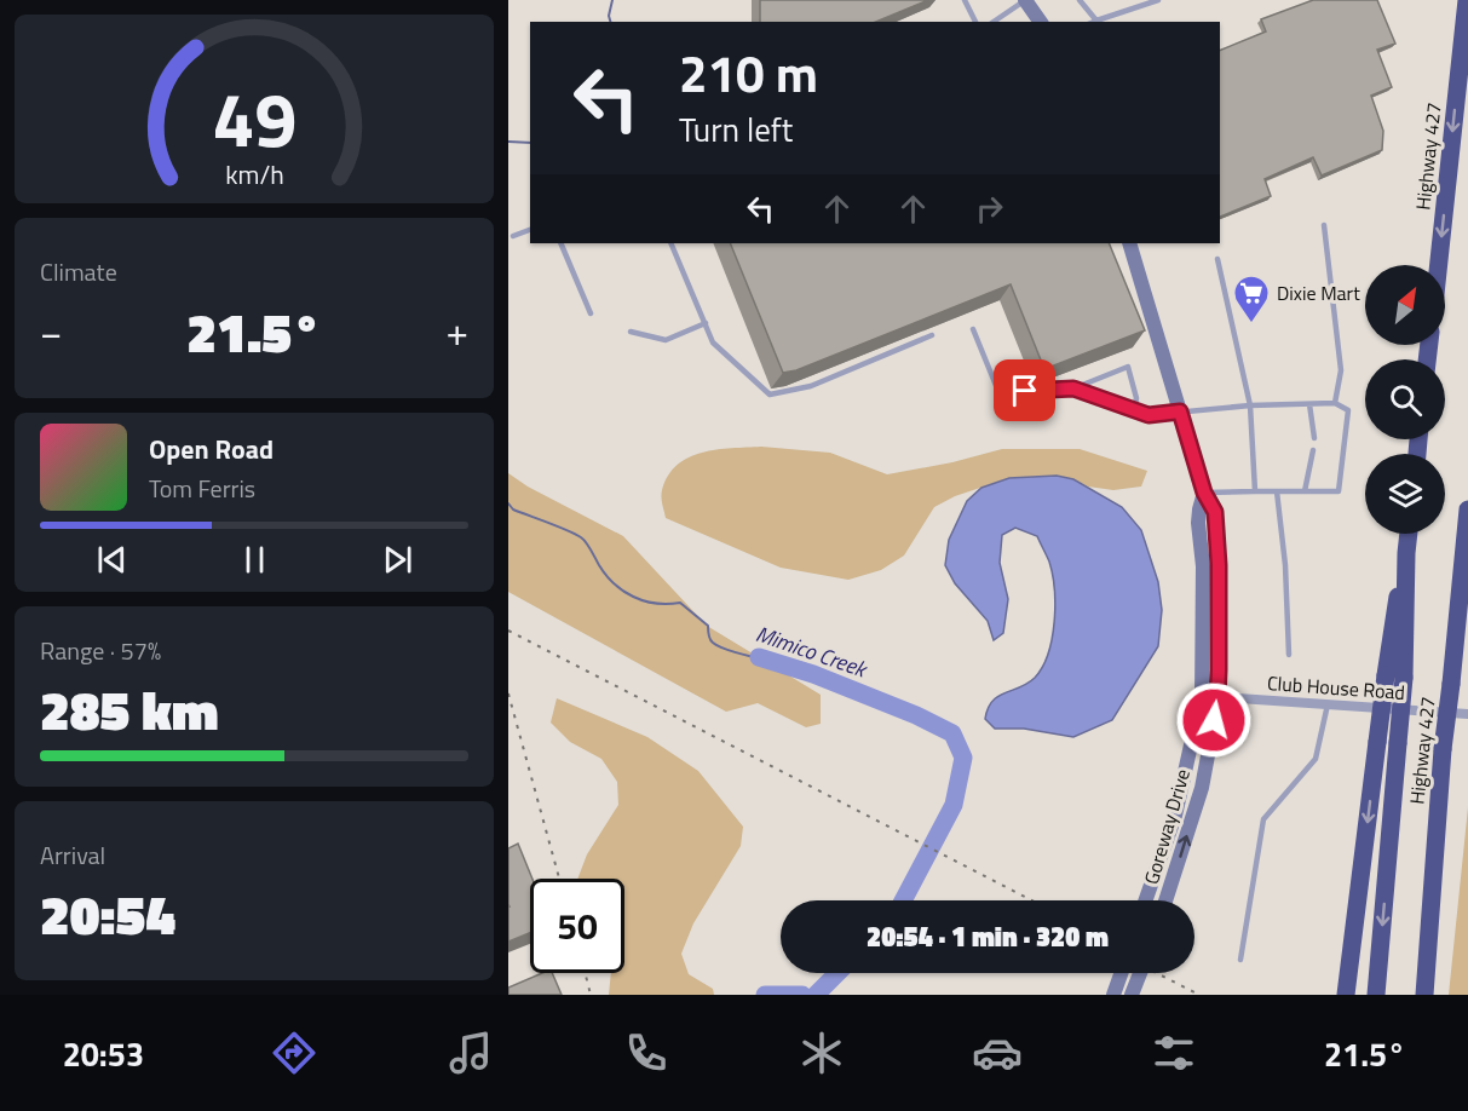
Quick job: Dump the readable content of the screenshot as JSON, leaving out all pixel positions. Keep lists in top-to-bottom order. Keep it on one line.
{"streets":{"highway":["Highway 427"],"main road":["Goreway Drive"],"street":["Club House Road"]},"crossings":[["Club House Road","Goreway Drive"]],"water":["Mimico Creek"],"places":{"supermarket":["Dixie Mart"]},"north":"top right","page":{"turn":["210 m","Turn left"],"tile":["Climate",["Range · 57%","285 km"],["Arrival","20:54"]],"heat":["−","21.5°","+"],"song":["Open Road","Tom Ferris"],"limit":"50","trip":"20:54 · 1 min · 320 m","tabs":["20:53","21.5°"],"gauge":["49","km/h"]}}
